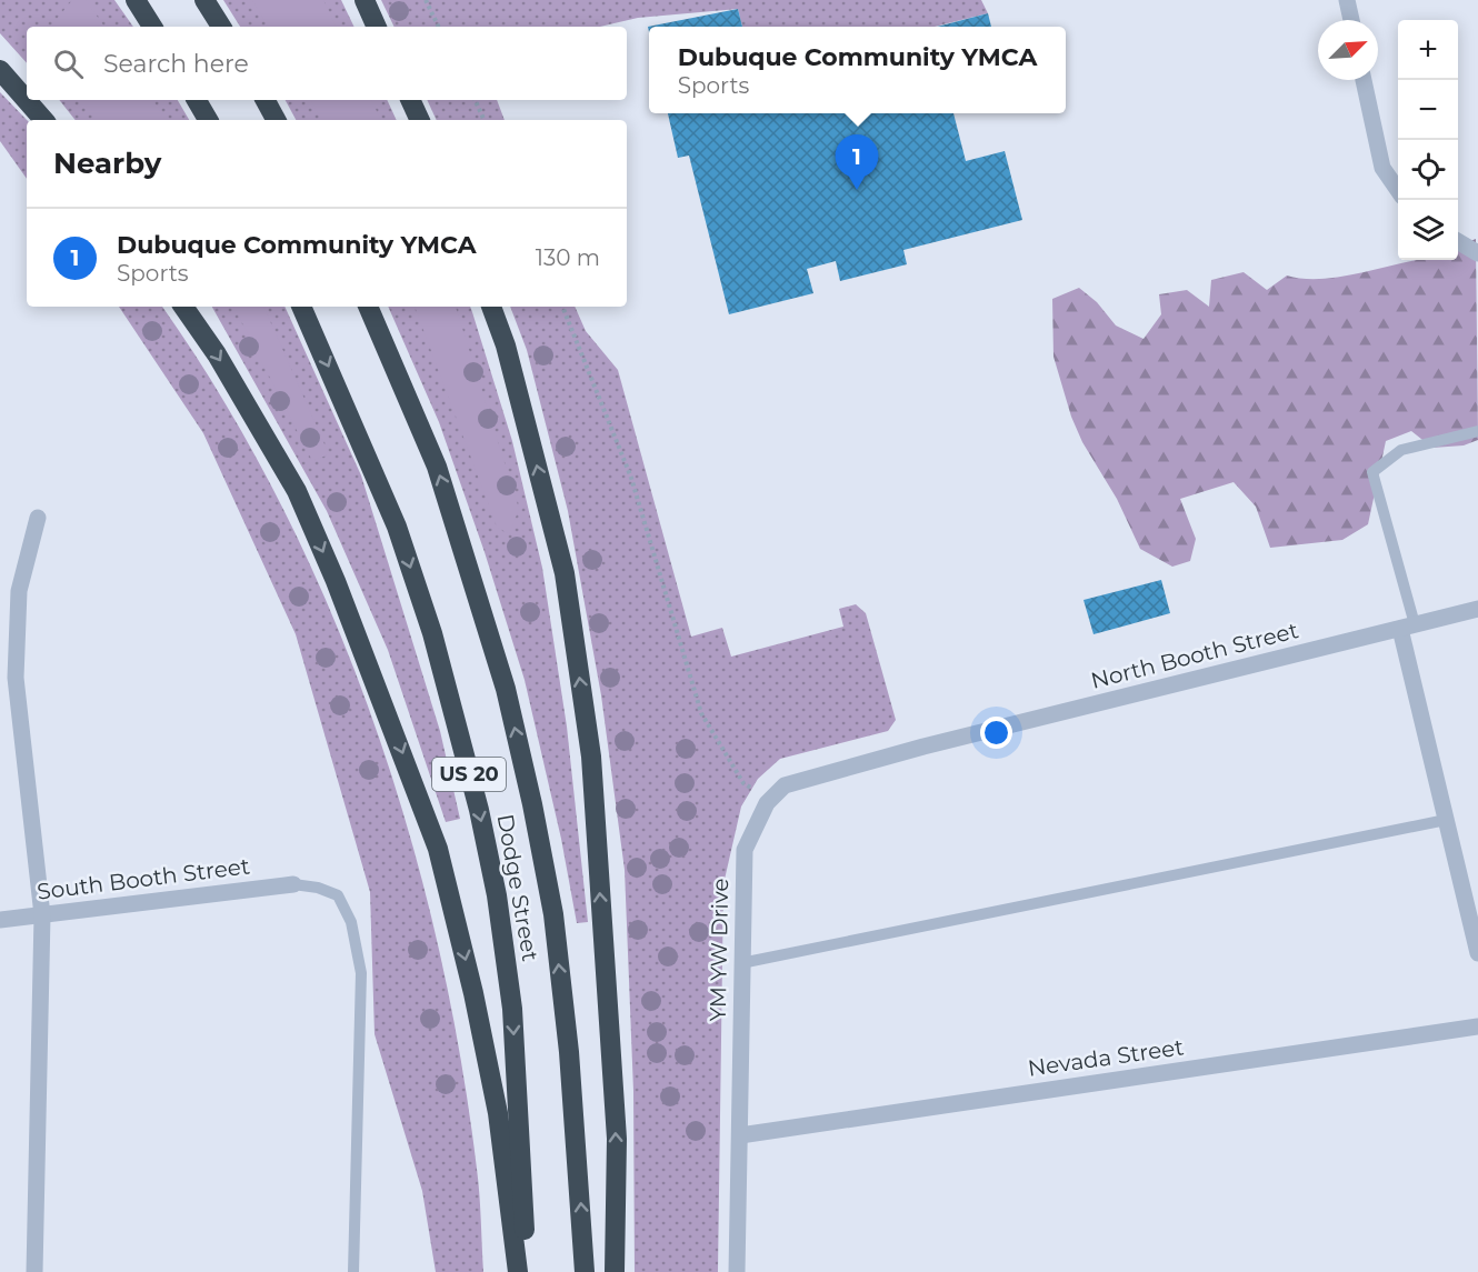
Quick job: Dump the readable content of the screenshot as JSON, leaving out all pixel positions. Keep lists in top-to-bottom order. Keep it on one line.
{"streets":{"highway":["US 20","Dodge Street"],"street":["North Booth Street","South Booth Street","YM YW Drive","Nevada Street"]},"crossings":[["North Booth Street","YM YW Drive"],["YM YW Drive","Nevada Street"]],"north":"top right","page":{"map_buttons":["+","−"],"popup":["Dubuque Community YMCA","Sports"],"search":"Search here","heading":"Nearby","pins":"1","list":[{"mark":"1","name":"Dubuque Community YMCA","note":"Sports","value":"130 m"}]}}
